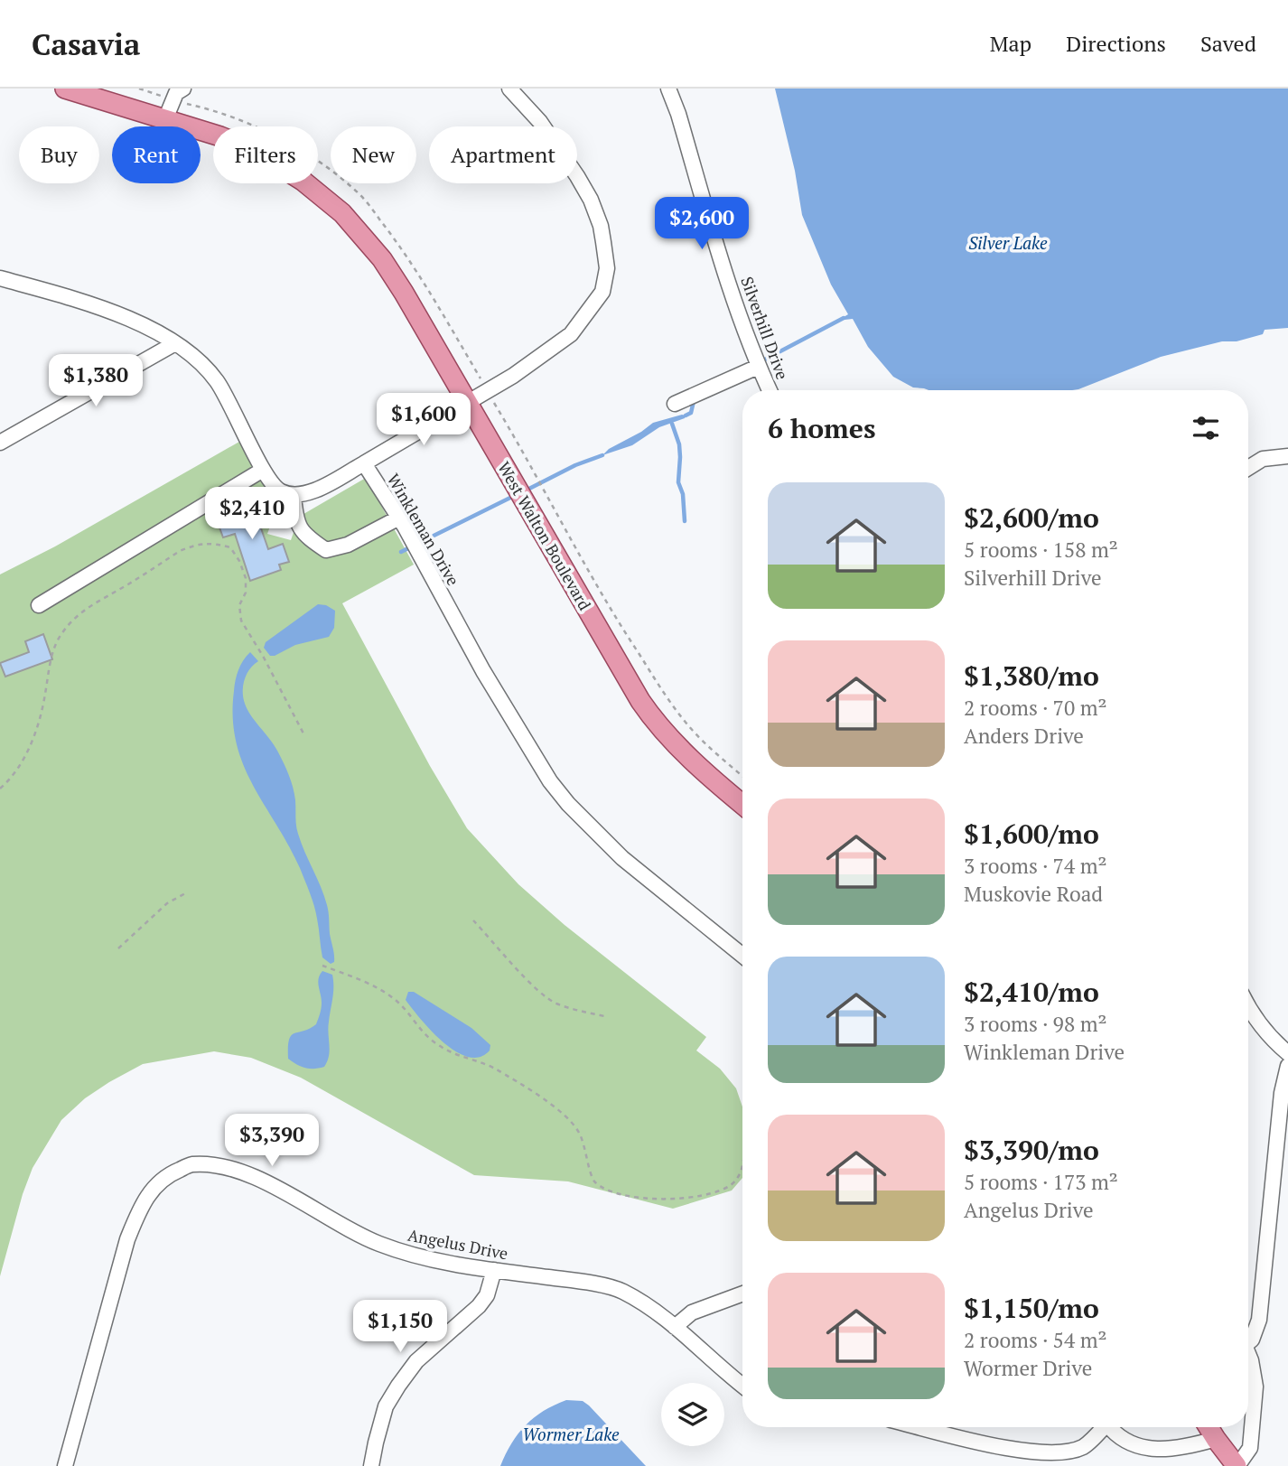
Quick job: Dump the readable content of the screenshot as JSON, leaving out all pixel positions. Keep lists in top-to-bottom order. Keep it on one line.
{"streets":{"main road":["West Walton Boulevard"],"street":["Silverhill Drive","Winkleman Drive","Angelus Drive"]},"water":["Silver Lake","Wormer Lake"],"page":{"header":"Casavia","nav":["Map","Directions","Saved"],"chip":["Buy","Rent","Filters","New","Apartment"],"price":["$2,600","$1,380","$1,600","$2,410","$3,390","$1,150"],"heading":"6 homes","list":[{"name":"$2,600/mo","note":"5 rooms · 158 m² · Silverhill Drive"},{"name":"$1,380/mo","note":"2 rooms · 70 m² · Anders Drive"},{"name":"$1,600/mo","note":"3 rooms · 74 m² · Muskovie Road"},{"name":"$2,410/mo","note":"3 rooms · 98 m² · Winkleman Drive"},{"name":"$3,390/mo","note":"5 rooms · 173 m² · Angelus Drive"},{"name":"$1,150/mo","note":"2 rooms · 54 m² · Wormer Drive"}]}}
